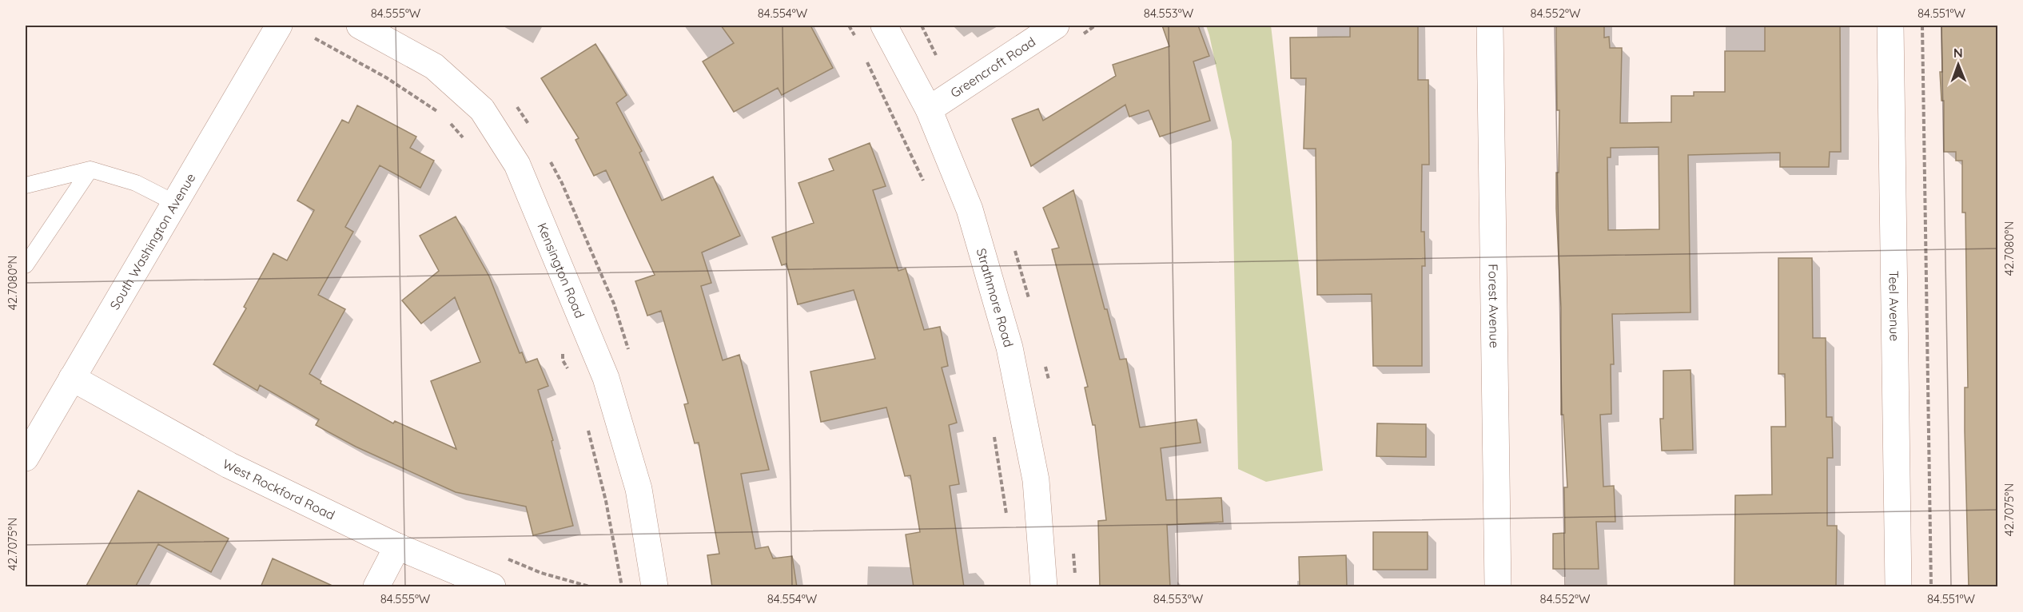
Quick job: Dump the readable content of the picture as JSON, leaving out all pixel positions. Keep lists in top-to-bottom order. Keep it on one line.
{"streets":{"street":["Greencroft Road","South Washington Avenue","Kensington Road","Strathmore Road","Forest Avenue","Teel Avenue","West Rockford Road"]},"crossings":[["Greencroft Road","Strathmore Road"],["South Washington Avenue","West Rockford Road"]],"north":"top","coordinates":["84.555°W","84.554°W","84.553°W","84.552°W","84.551°W","42.7080°N","42.7075°N"]}
